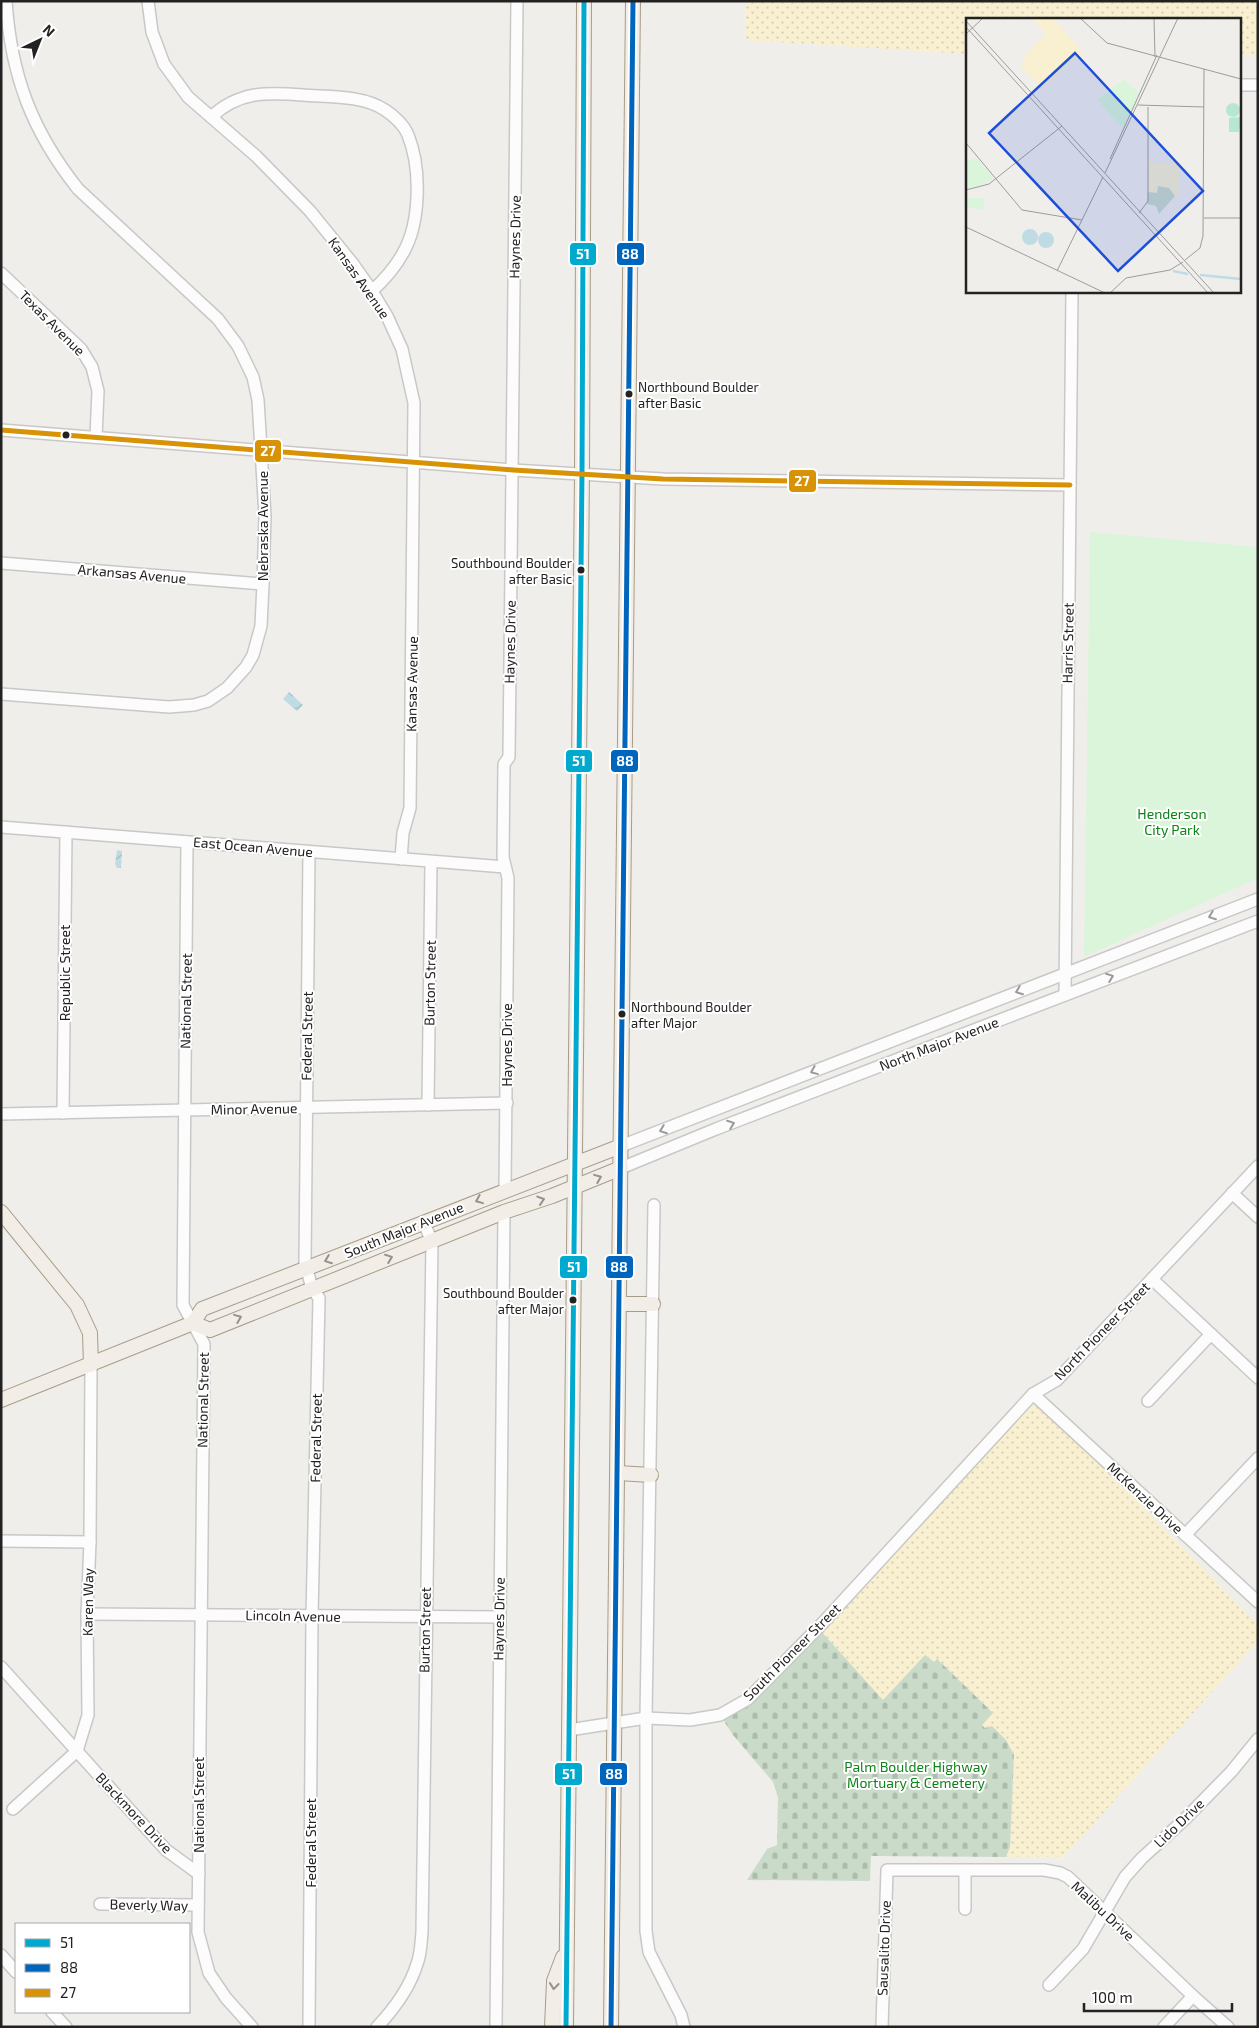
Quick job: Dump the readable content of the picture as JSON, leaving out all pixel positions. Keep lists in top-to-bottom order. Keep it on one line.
{"streets":{"main road":["South Major Avenue"],"street":["Haynes Drive","Kansas Avenue","Texas Avenue","Nebraska Avenue","Arkansas Avenue","Harris Street","East Ocean Avenue","Republic Street","Burton Street","National Street","Federal Street","North Major Avenue","Minor Avenue","North Pioneer Street","McKenzie Drive","Karen Way","Lincoln Avenue","South Pioneer Street","Blackmore Drive","Lido Drive","Beverly Way","Malibu Drive","Sausalito Drive"]},"crossings":[["Haynes Drive","East Ocean Avenue"],["Haynes Drive","Minor Avenue"],["Haynes Drive","South Major Avenue"],["Haynes Drive","Lincoln Avenue"],["Kansas Avenue","East Ocean Avenue"],["Nebraska Avenue","Arkansas Avenue"],["Harris Street","North Major Avenue"],["East Ocean Avenue","Republic Street"],["East Ocean Avenue","Burton Street"],["East Ocean Avenue","National Street"],["East Ocean Avenue","Federal Street"],["Republic Street","Minor Avenue"],["Burton Street","Minor Avenue"],["Burton Street","South Major Avenue"],["Burton Street","Lincoln Avenue"],["National Street","Minor Avenue"],["National Street","South Major Avenue"],["National Street","Lincoln Avenue"],["National Street","Blackmore Drive"],["Federal Street","Minor Avenue"],["Federal Street","South Major Avenue"],["Federal Street","Lincoln Avenue"],["North Major Avenue","South Major Avenue"],["South Major Avenue","Karen Way"],["North Pioneer Street","McKenzie Drive"],["North Pioneer Street","South Pioneer Street"],["Karen Way","Lincoln Avenue"],["Karen Way","Blackmore Drive"],["Lido Drive","Malibu Drive"],["Malibu Drive","Sausalito Drive"]],"parks":["Henderson City Park","Palm Boulder Highway Mortuary & Cemetery"],"places":["Northbound Boulder after Basic","Southbound Boulder after Basic","Northbound Boulder after Major","Southbound Boulder after Major"],"lines":["transit line 51","transit line 88","transit line 27"],"legend":["51","88","27"],"scale_bar":"100 m","north":"top right"}
